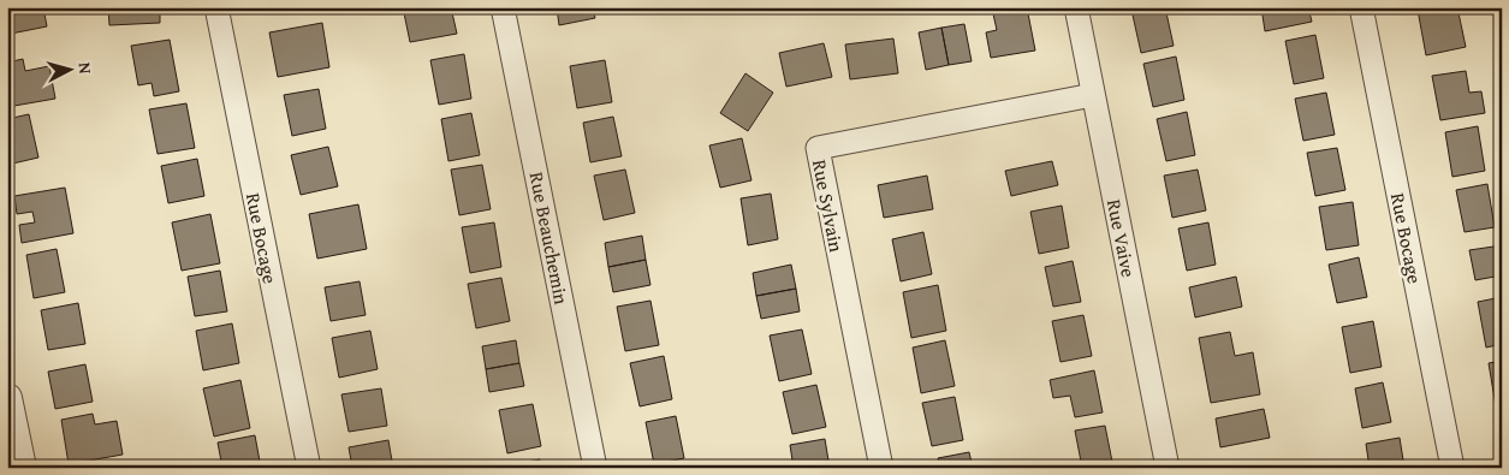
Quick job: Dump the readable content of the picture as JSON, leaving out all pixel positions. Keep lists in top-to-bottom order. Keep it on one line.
{"streets":{"street":["Rue Sylvain","Rue Bocage","Rue Beauchemin","Rue Vaive"]},"crossings":[["Rue Sylvain","Rue Vaive"]],"north":"right"}
